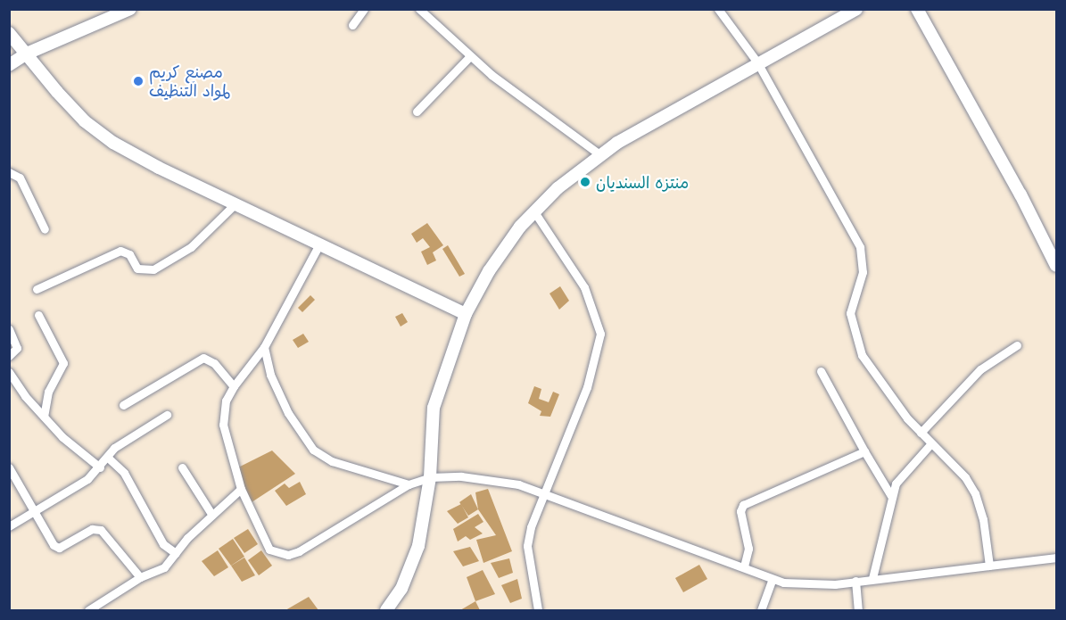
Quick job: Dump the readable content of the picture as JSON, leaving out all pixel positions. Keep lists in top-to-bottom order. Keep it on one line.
{"places":["مصنع كريم لمواد التنظيف","منتزه السنديان"]}
